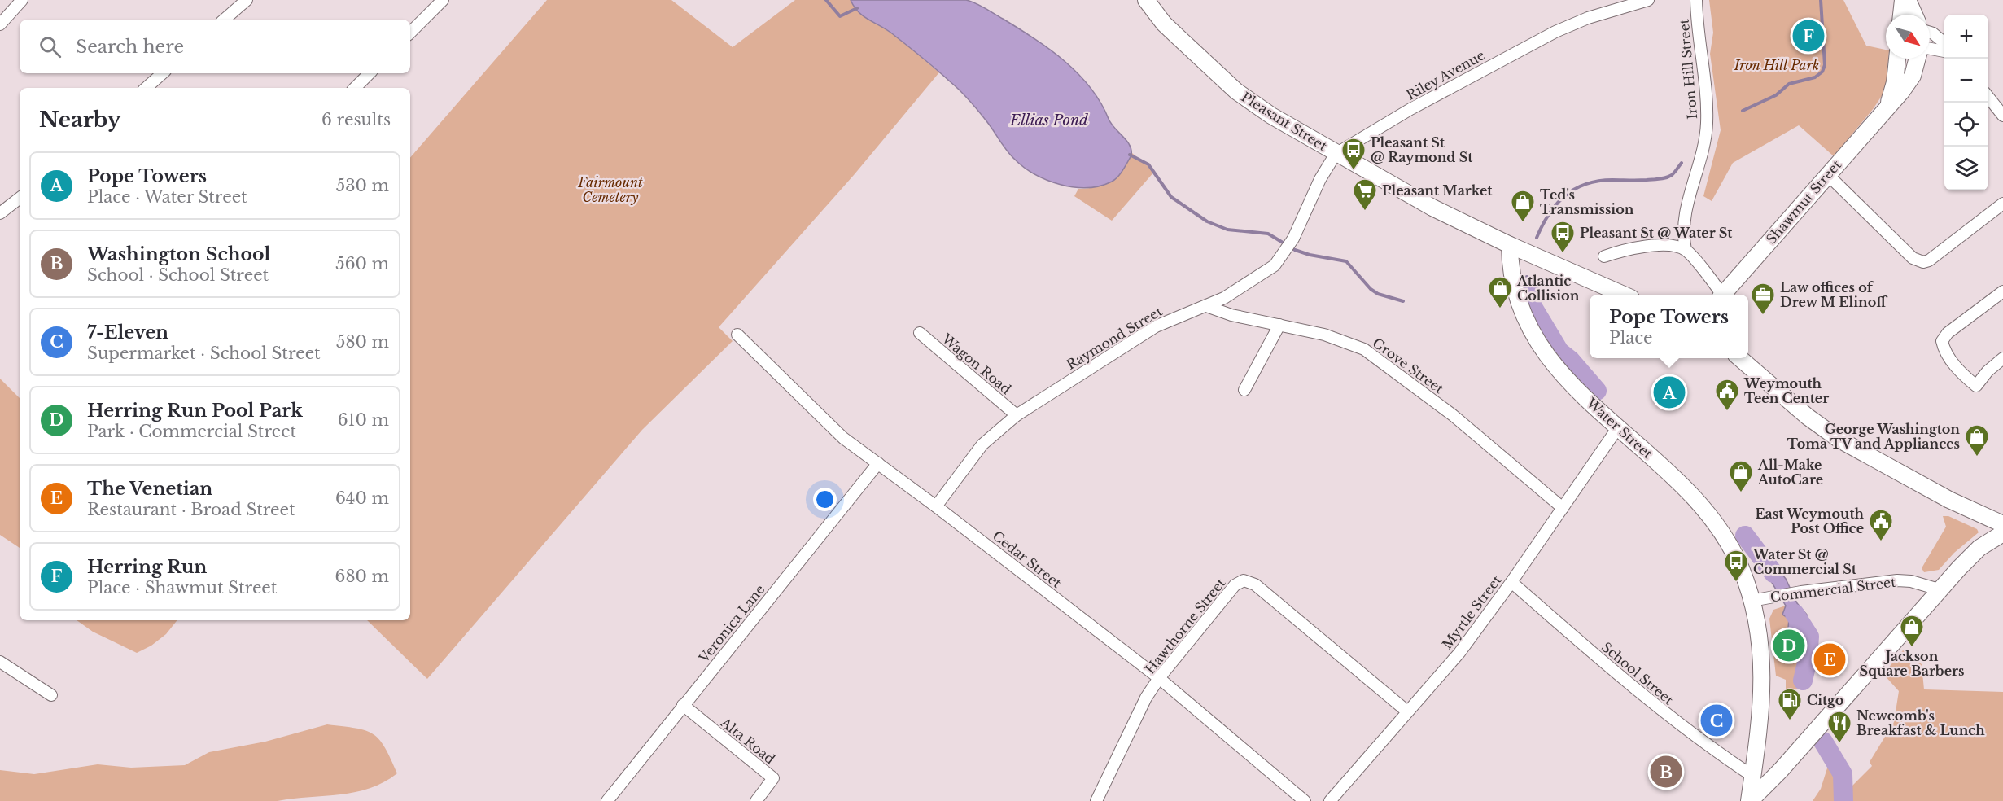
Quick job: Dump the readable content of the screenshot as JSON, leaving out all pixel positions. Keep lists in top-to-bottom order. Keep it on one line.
{"streets":{"main road":["Pleasant Street","Shawmut Street","Water Street","Commercial Street"],"street":["Iron Hill Street","Riley Avenue","Raymond Street","Wagon Road","Grove Street","Cedar Street","Myrtle Street","Veronica Lane","Hawthorne Street","School Street","Alta Road"]},"crossings":[["Riley Avenue","Pleasant Street"],["Riley Avenue","Raymond Street"],["Pleasant Street","Raymond Street"],["Pleasant Street","Water Street"],["Raymond Street","Wagon Road"],["Raymond Street","Grove Street"],["Raymond Street","Cedar Street"],["Grove Street","Myrtle Street"],["Water Street","Commercial Street"],["Water Street","Myrtle Street"],["Cedar Street","Veronica Lane"],["Cedar Street","Hawthorne Street"],["Commercial Street","School Street"],["Myrtle Street","Hawthorne Street"],["Myrtle Street","School Street"],["Veronica Lane","Alta Road"]],"water":["Ellias Pond"],"parks":["Iron Hill Park","Fairmount Cemetery"],"places":{"bus stop":["Pleasant St @ Raymond St","Pleasant St @ Water St","Water St @ Commercial St"],"supermarket":["Pleasant Market"],"shop":["Ted's Transmission","Atlantic Collision","George Washington Toma TV and Appliances","All-Make AutoCare","Jackson Square Barbers"],"office":["Law offices of Drew M Elinoff"],"public building":["Weymouth Teen Center","East Weymouth Post Office"],"fuel station":["Citgo"],"restaurant":["Newcomb's Breakfast & Lunch"]},"north":"bottom right","page":{"map_buttons":["+","−"],"pins":["F","A","D","E","C","B"],"search":"Search here","heading":["Nearby","6 results"],"list":[{"mark":"A","name":"Pope Towers","note":"Place · Water Street","value":"530 m"},{"mark":"B","name":"Washington School","note":"School · School Street","value":"560 m"},{"mark":"C","name":"7-Eleven","note":"Supermarket · School Street","value":"580 m"},{"mark":"D","name":"Herring Run Pool Park","note":"Park · Commercial Street","value":"610 m"},{"mark":"E","name":"The Venetian","note":"Restaurant · Broad Street","value":"640 m"},{"mark":"F","name":"Herring Run","note":"Place · Shawmut Street","value":"680 m"}],"popup":["Pope Towers","Place"]}}
